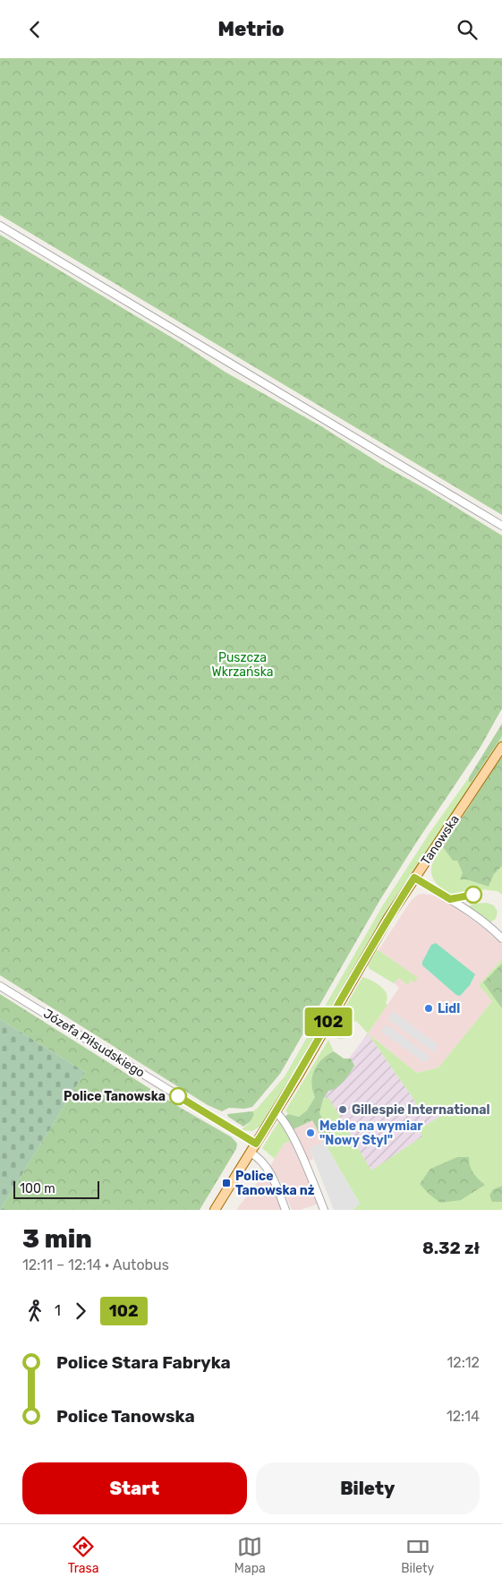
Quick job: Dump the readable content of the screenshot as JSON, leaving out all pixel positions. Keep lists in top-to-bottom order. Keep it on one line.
{"streets":{"main road":["Tanowska"],"street":["Józefa Piłsudskiego"]},"crossings":[["Tanowska","Józefa Piłsudskiego"]],"parks":["Puszcza Wkrzańska"],"places":{"other":["Lidl","Police Tanowska","Gillespie International","Meble na wymiar \"Nowy Styl\""],"transit":["Police Tanowska nż"]},"lines":["bus line 102"],"scale_bar":"100 m","page":{"header":"Metrio","on_map":"102","scale":"100 m","heading":["3 min","12:11 – 12:14 · Autobus","8.32 zł"],"legs":["1","102"],"list":[{"name":"Police Stara Fabryka","value":"12:12"},{"name":"Police Tanowska","value":"12:14"}],"buttons":["Start","Bilety"],"tabs":["Trasa","Mapa","Bilety"]}}
